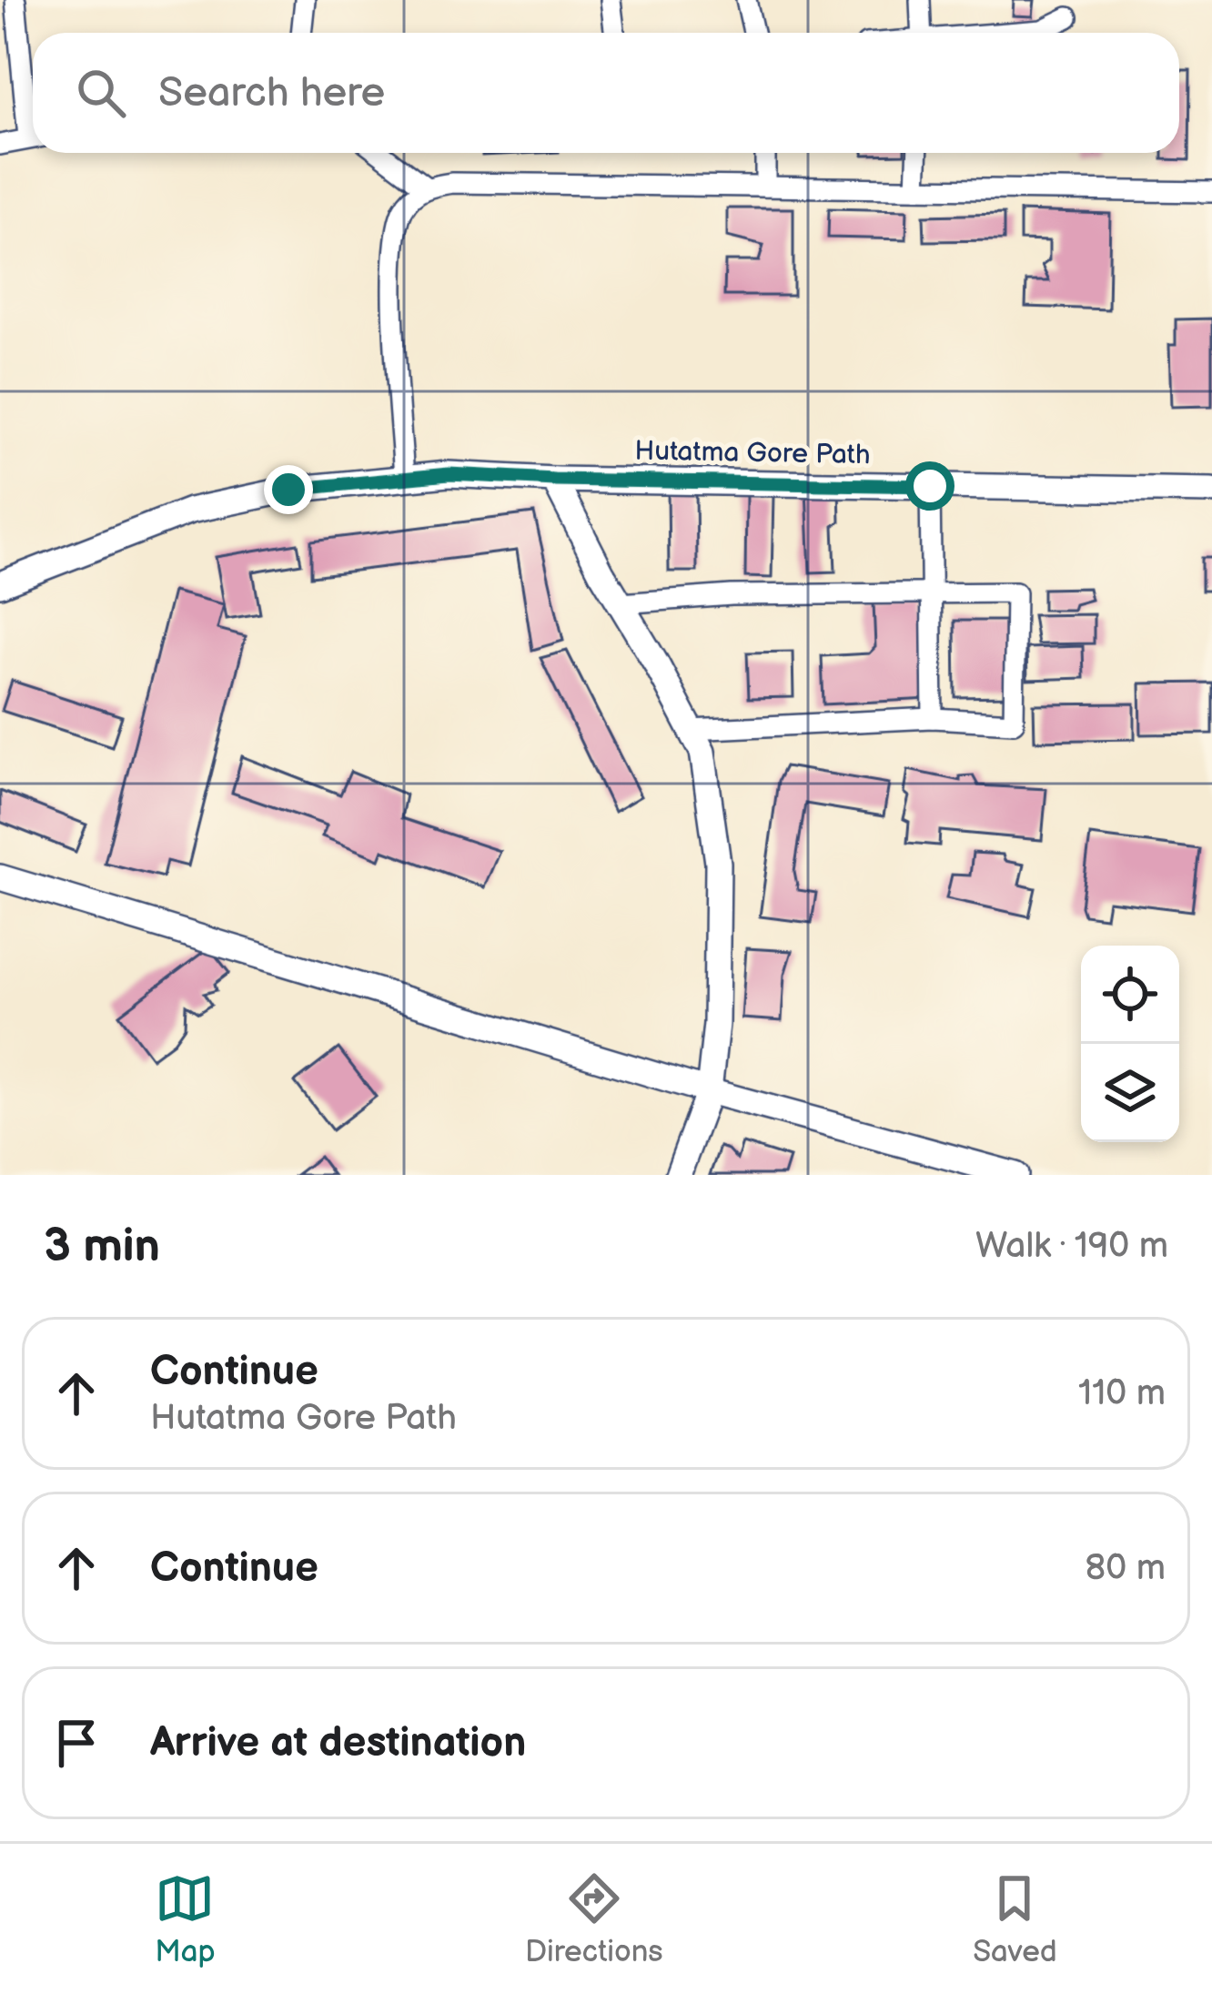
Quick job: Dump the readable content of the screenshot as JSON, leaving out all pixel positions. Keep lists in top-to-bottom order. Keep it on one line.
{"streets":{"main road":["Hutatma Gore Path"]},"page":{"search":"Search here","heading":["3 min","Walk · 190 m"],"list":[["Continue","Hutatma Gore Path","110 m"],["Continue","80 m"],"Arrive at destination"],"nav":["Map","Directions","Saved"]}}
